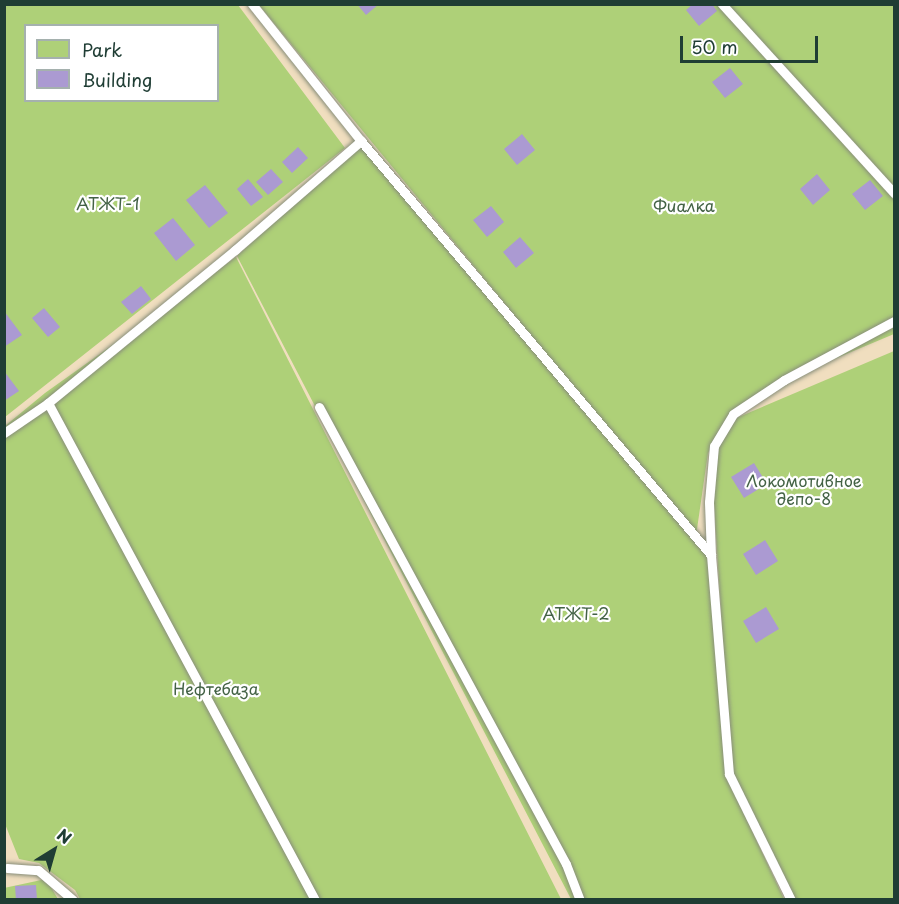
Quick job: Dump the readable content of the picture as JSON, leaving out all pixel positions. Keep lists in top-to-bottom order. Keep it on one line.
{"parks":["АТЖТ-1","Фиалка","Локомотивное депо-8","АТЖТ-2","Нефтебаза"],"legend":["Park","Building"],"scale_bar":"50 m","north":"top right"}
